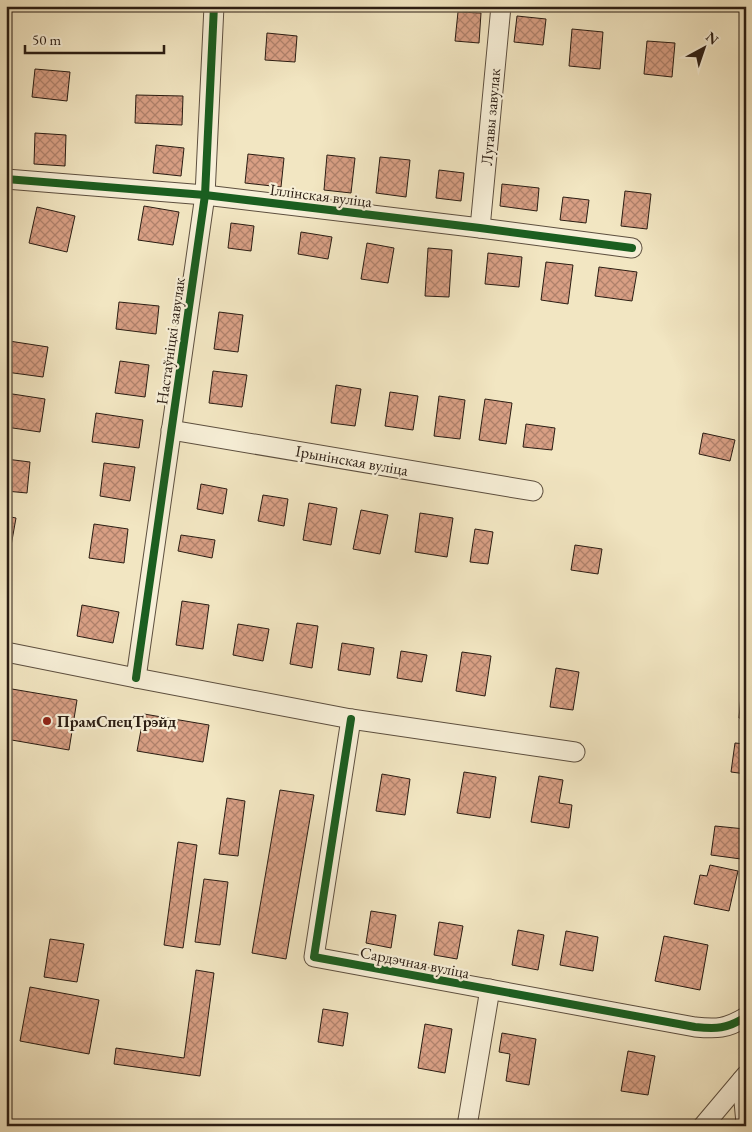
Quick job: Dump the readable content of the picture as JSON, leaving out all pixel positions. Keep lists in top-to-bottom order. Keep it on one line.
{"streets":{"street":["Лугавы завулак","Іллінская вуліца","Настаўніцкі завулак","Ірынінская вуліца","Сардэчная вуліца"]},"crossings":[["Лугавы завулак","Іллінская вуліца"],["Іллінская вуліца","Настаўніцкі завулак"],["Настаўніцкі завулак","Ірынінская вуліца"]],"places":["ПрамСпецТрэйд"],"scale_bar":"50 m","north":"top right"}
